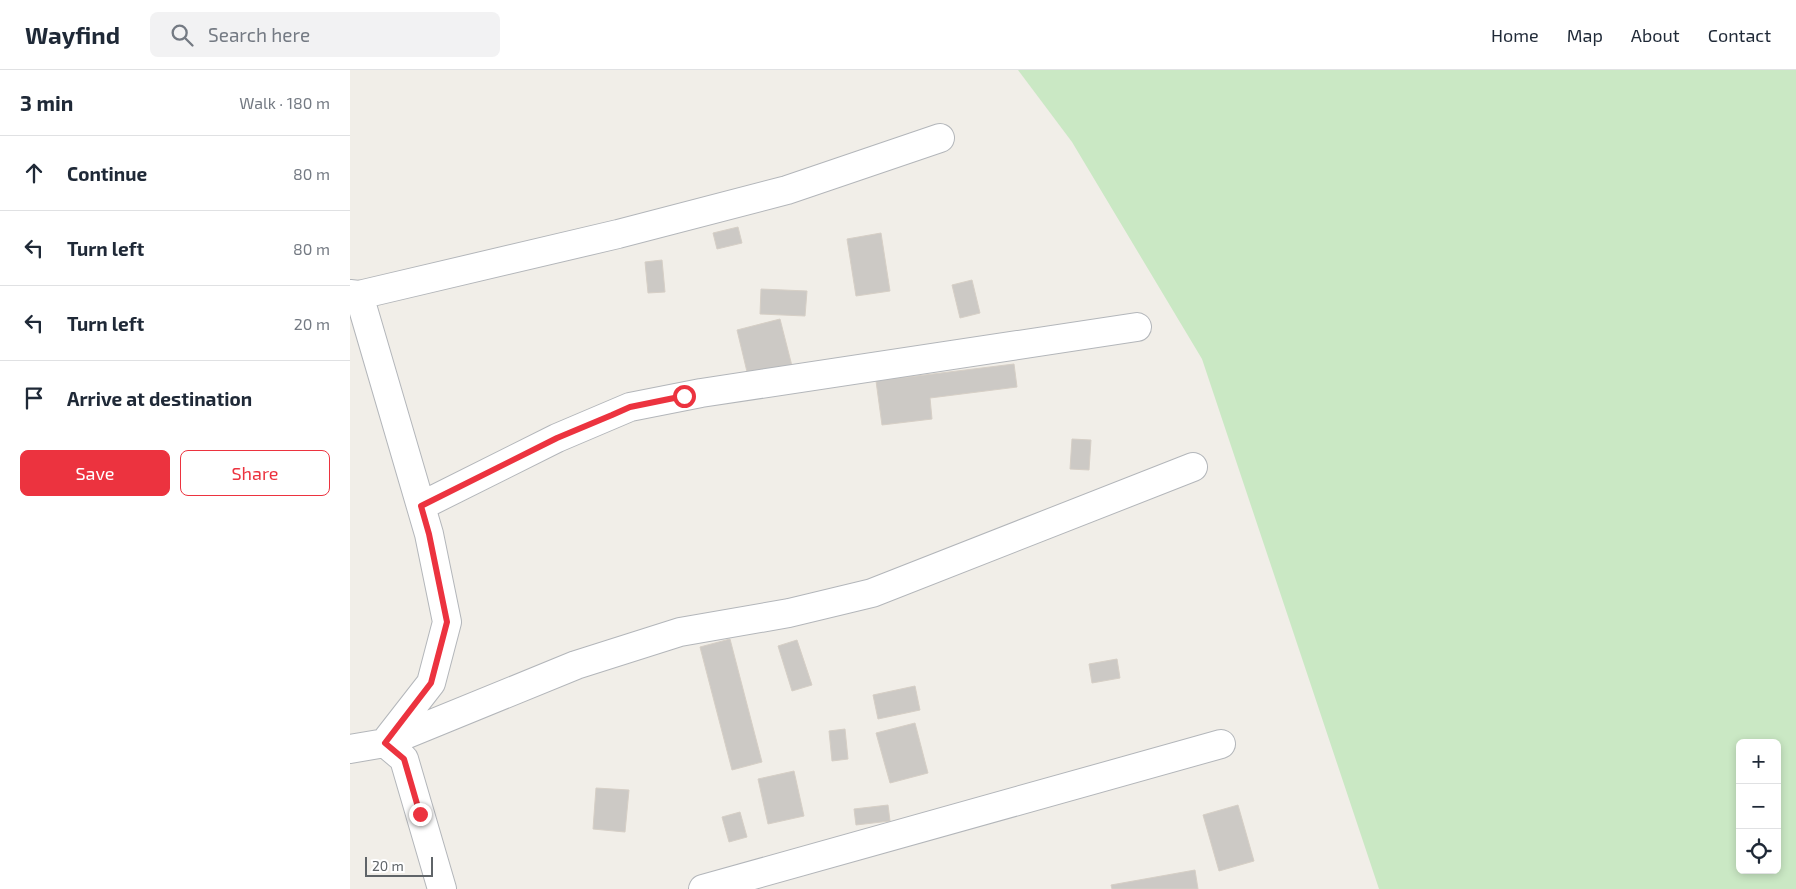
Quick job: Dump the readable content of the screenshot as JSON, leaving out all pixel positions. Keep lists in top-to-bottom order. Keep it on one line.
{"scale_bar":"20 m","page":{"header":"Wayfind","search":"Search here","nav":["Home","Map","About","Contact"],"heading":["3 min","Walk · 180 m"],"list":[["Continue","80 m"],["Turn left","80 m"],["Turn left","20 m"],"Arrive at destination"],"buttons":["Save","Share"],"map_buttons":["+","−"],"scale":"20 m"}}
